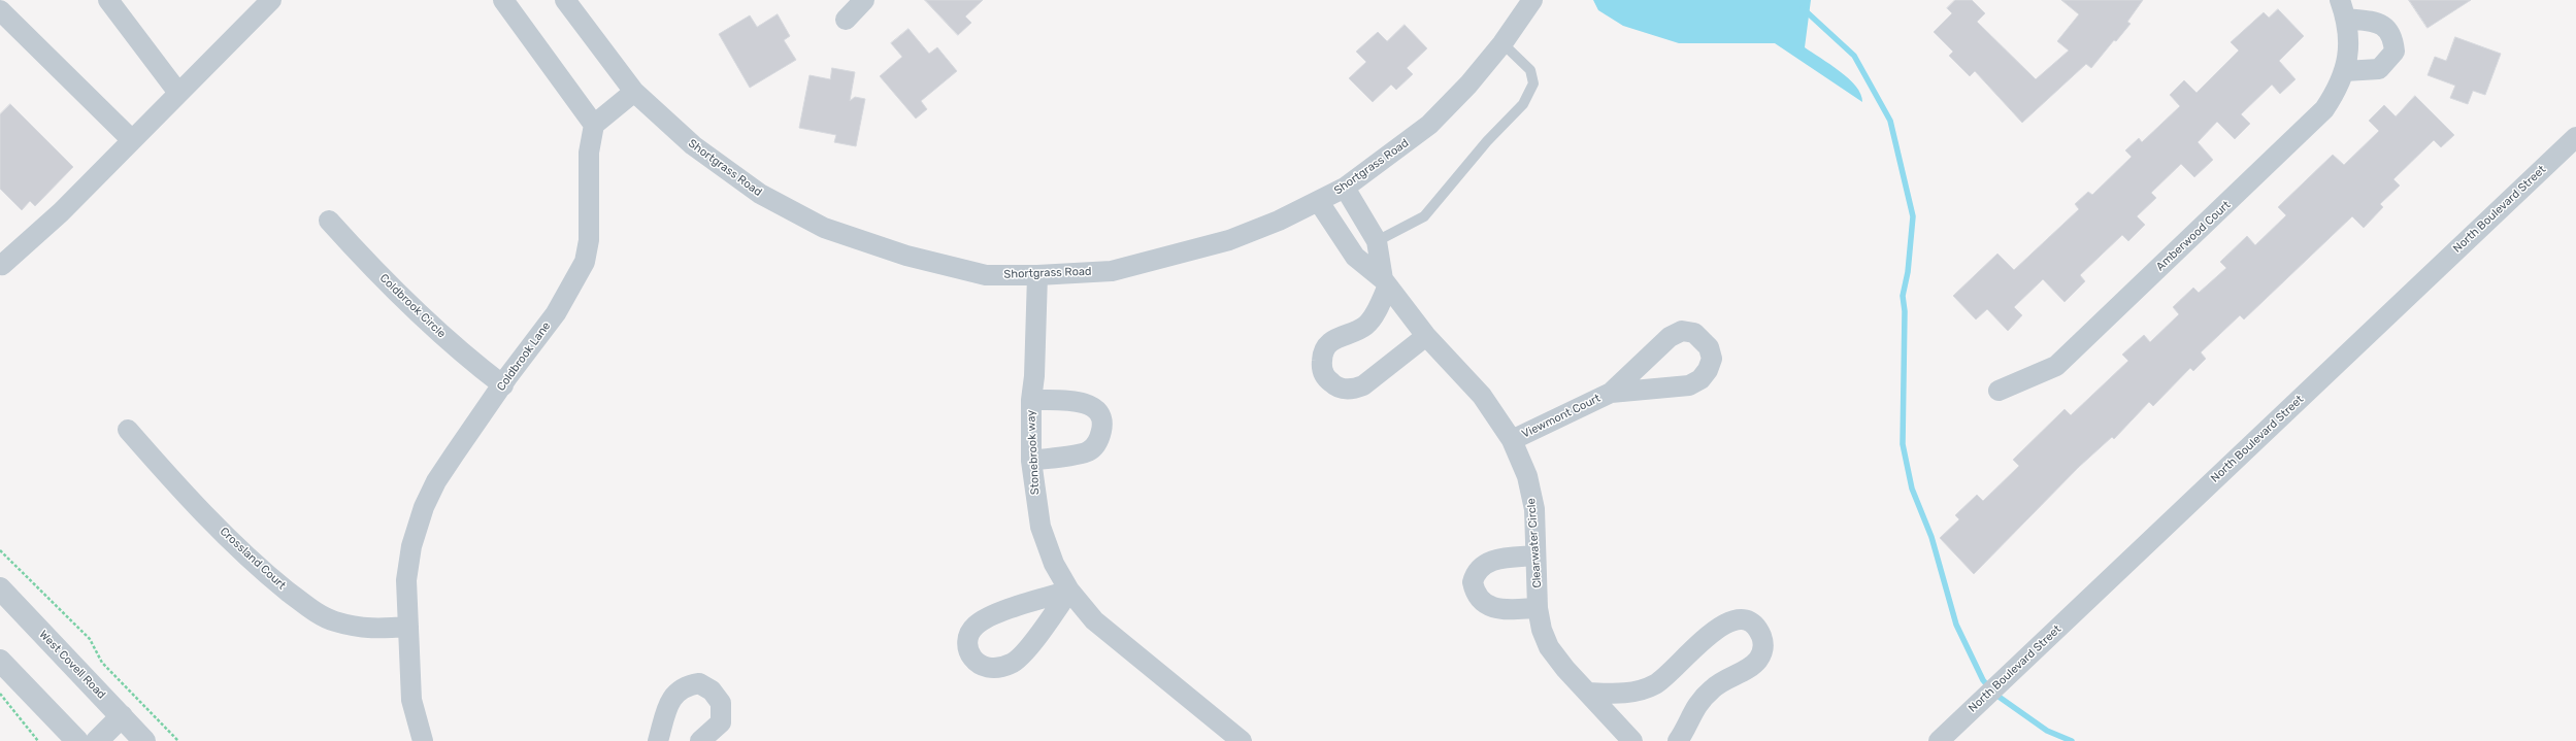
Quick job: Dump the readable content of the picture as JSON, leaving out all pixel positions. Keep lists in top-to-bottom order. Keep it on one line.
{"streets":{"street":["Shortgrass Road","North Boulevard Street","Amberwood Court","Coldbrook Circle","Coldbrook Lane","Viewmont Court","Stonebrook way","Clearwater Circle","Crossland Court","West Covell Road"]},"crossings":[["Shortgrass Road","Stonebrook way"],["Shortgrass Road","Clearwater Circle"],["Coldbrook Circle","Coldbrook Lane"],["Coldbrook Lane","Crossland Court"],["Viewmont Court","Clearwater Circle"]]}
